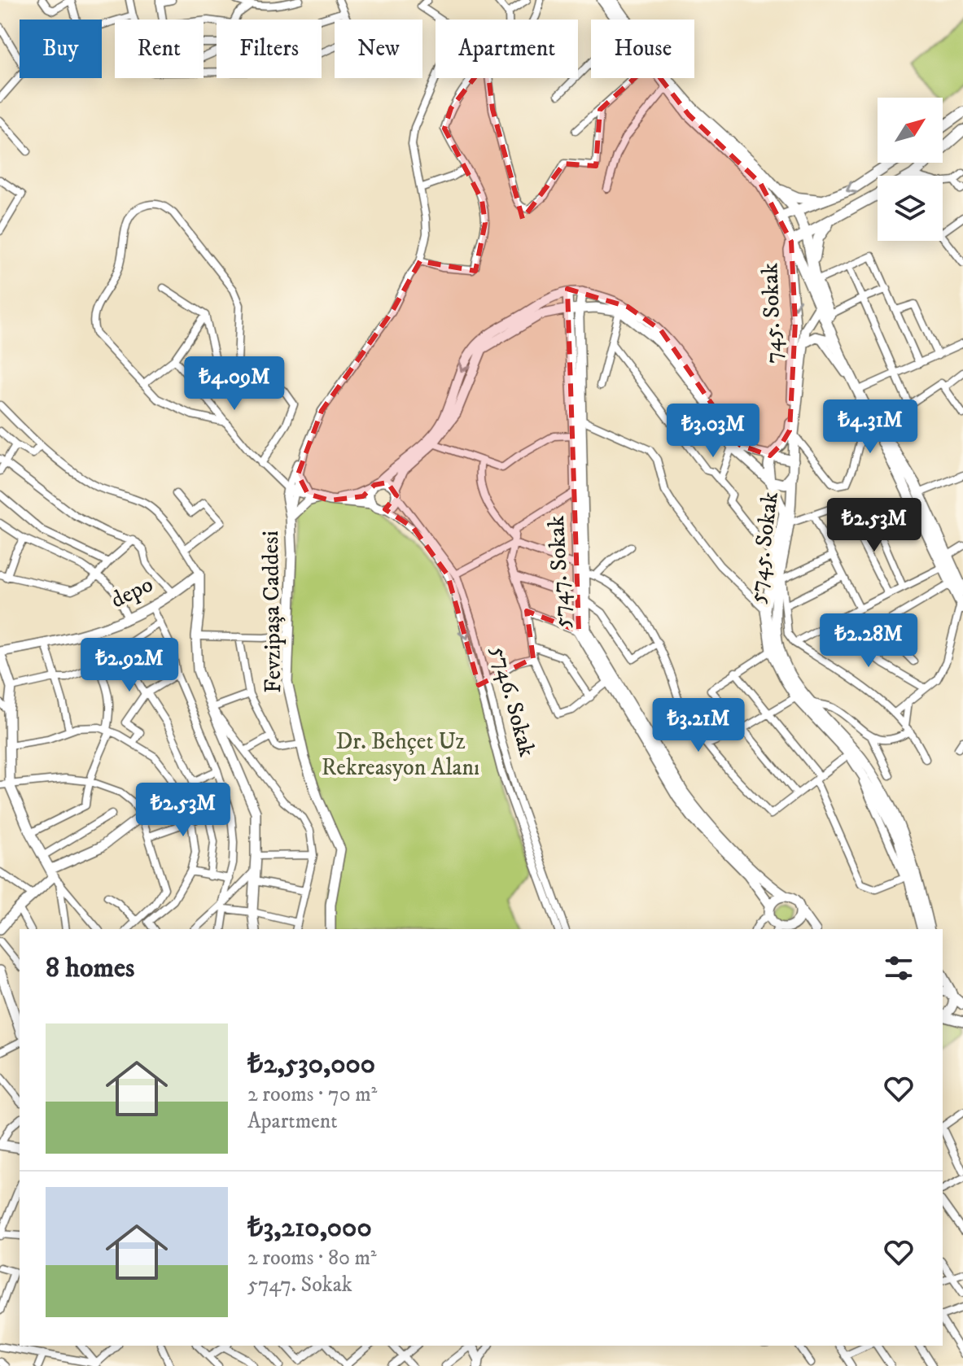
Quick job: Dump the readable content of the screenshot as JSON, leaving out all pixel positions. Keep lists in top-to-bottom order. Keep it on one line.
{"streets":{"main road":["745. Sokak","5745. Sokak","5747. Sokak","depo","Fevzipaşa Caddesi"],"street":["5746. Sokak"]},"crossings":[["745. Sokak","5745. Sokak"]],"parks":["Dr. Behçet Uz Rekreasyon Alanı"],"north":"top right","page":{"chip":["Buy","Rent","Filters","New","Apartment","House"],"price":["₺4.09M","₺4.31M","₺3.03M","₺2.53M","₺2.28M","₺2.92M","₺3.21M","₺2.53M"],"heading":"8 homes","list":[{"name":"₺2,530,000","note":"2 rooms · 70 m² · Apartment"},{"name":"₺3,210,000","note":"2 rooms · 80 m² · 5747. Sokak"}]}}
